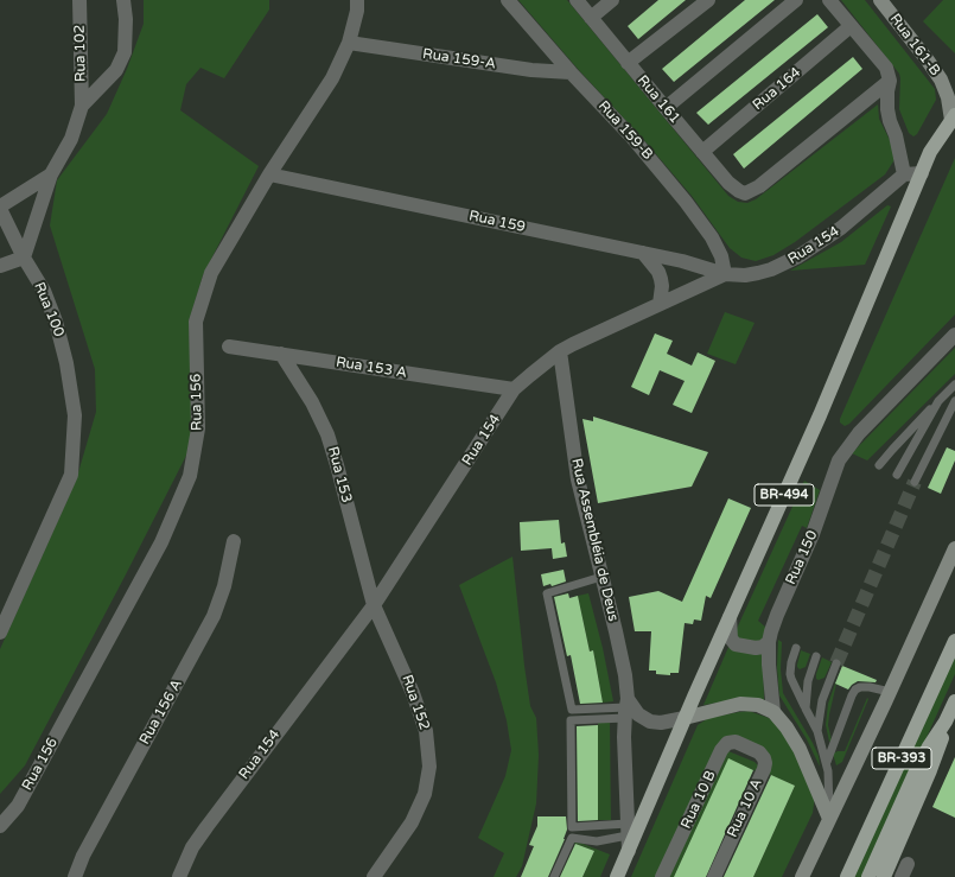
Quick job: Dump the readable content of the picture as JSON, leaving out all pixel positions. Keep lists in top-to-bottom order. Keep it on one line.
{"streets":{"main road":["Rua 161-B","BR-494","BR-393"],"street":["Rua 102","Rua 159-A","Rua 164","Rua 161","Rua 159-B","Rua 159","Rua 154","Rua 100","Rua 153 A","Rua 156","Rua 153","Rua Assembléia de Deus","Rua 150","Rua 152","Rua 156 A","Rua 10 B","Rua 10 A"]},"crossings":[["Rua 161-B","BR-494"],["Rua 159-A","Rua 159-B"],["Rua 159-A","Rua 156"],["Rua 164","Rua 161"],["Rua 159-B","Rua 159"],["Rua 159-B","Rua 154"],["Rua 159","Rua 154"],["Rua 159","Rua 156"],["Rua 154","Rua 153 A"],["Rua 154","Rua 153"],["Rua 154","Rua Assembléia de Deus"],["Rua 154","Rua 152"],["Rua 153 A","Rua 153"],["Rua 153","Rua 152"],["BR-494","Rua Assembléia de Deus"],["Rua 10 B","Rua 10 A"]]}
